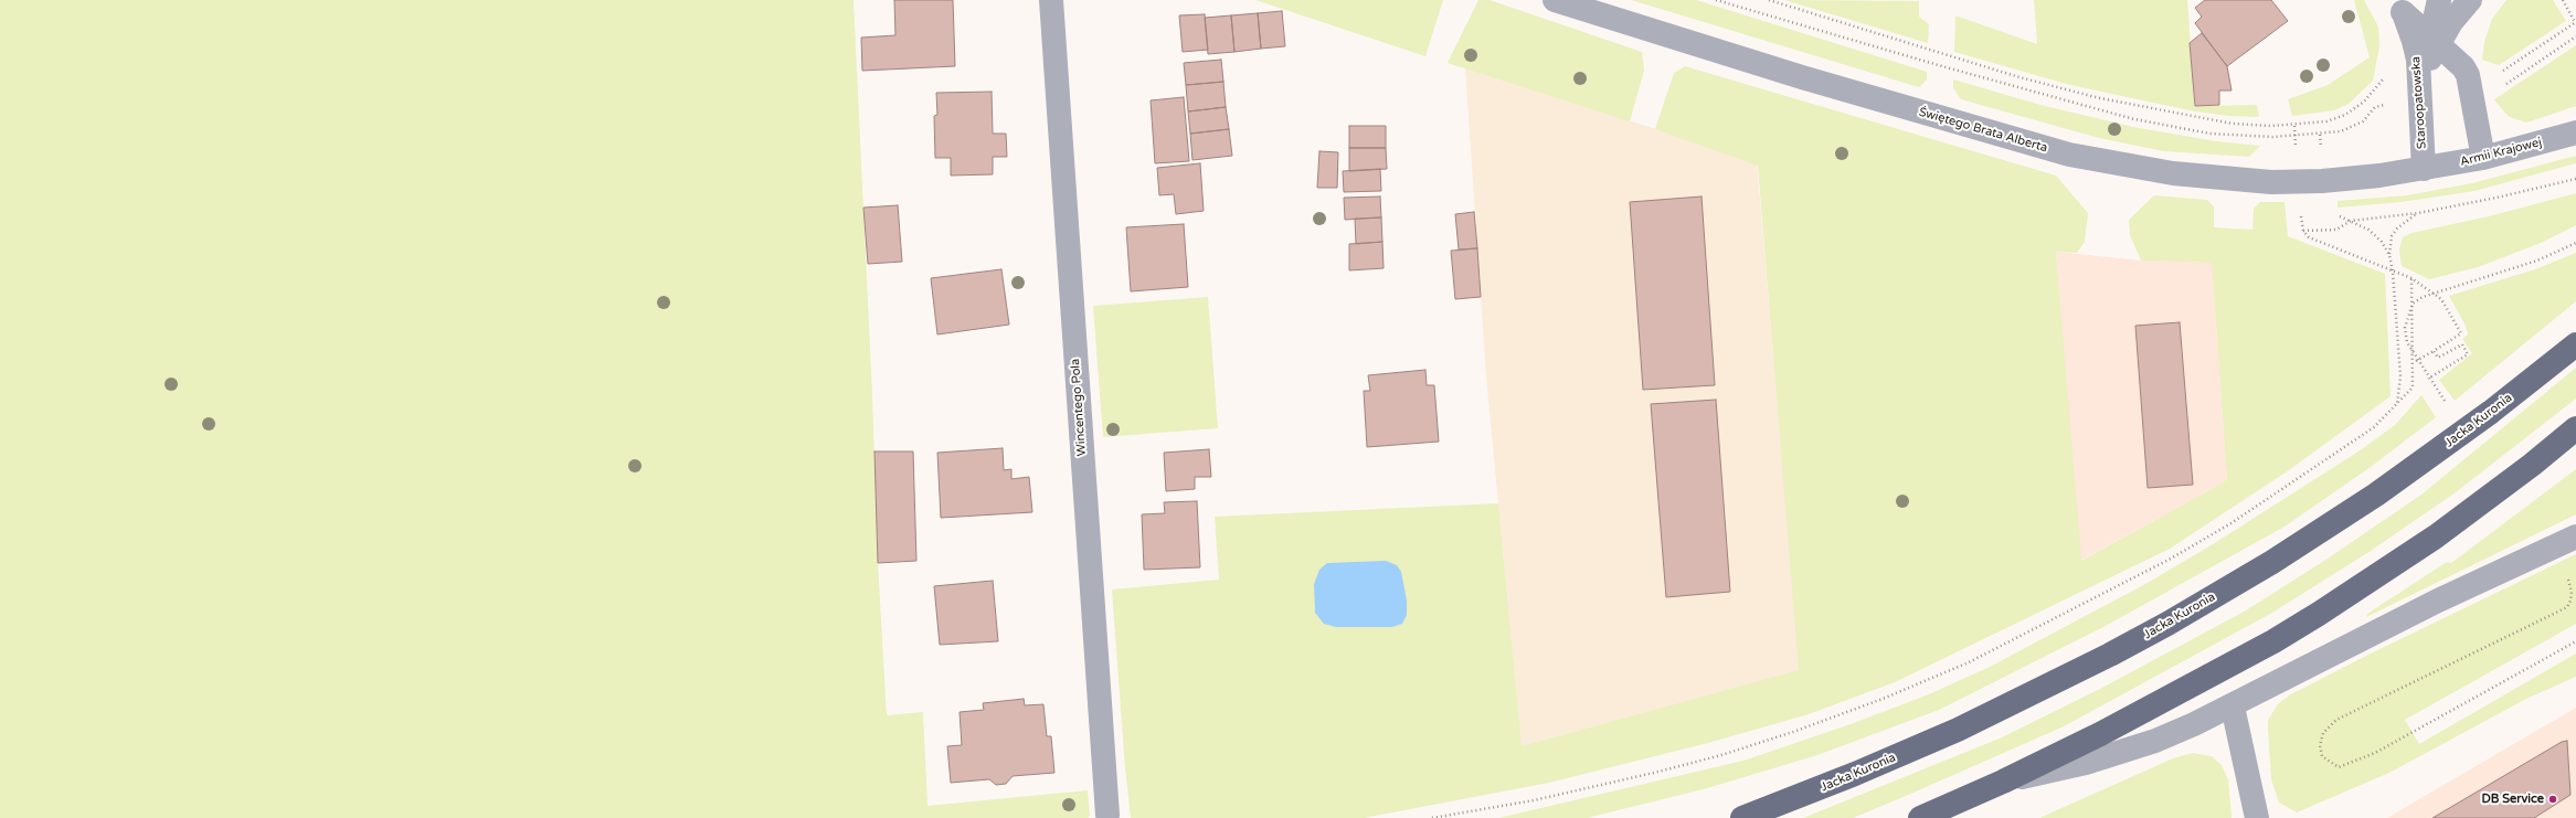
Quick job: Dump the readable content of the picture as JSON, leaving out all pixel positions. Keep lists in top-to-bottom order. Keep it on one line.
{"streets":{"main road":["Jacka Kuronia"],"street":["Staroopatowska","Świętego Brata Alberta","Armii Krajowej","Wincentego Pola"]},"crossings":[["Staroopatowska","Świętego Brata Alberta"],["Staroopatowska","Armii Krajowej"],["Świętego Brata Alberta","Armii Krajowej"]],"places":["DB Service"]}
